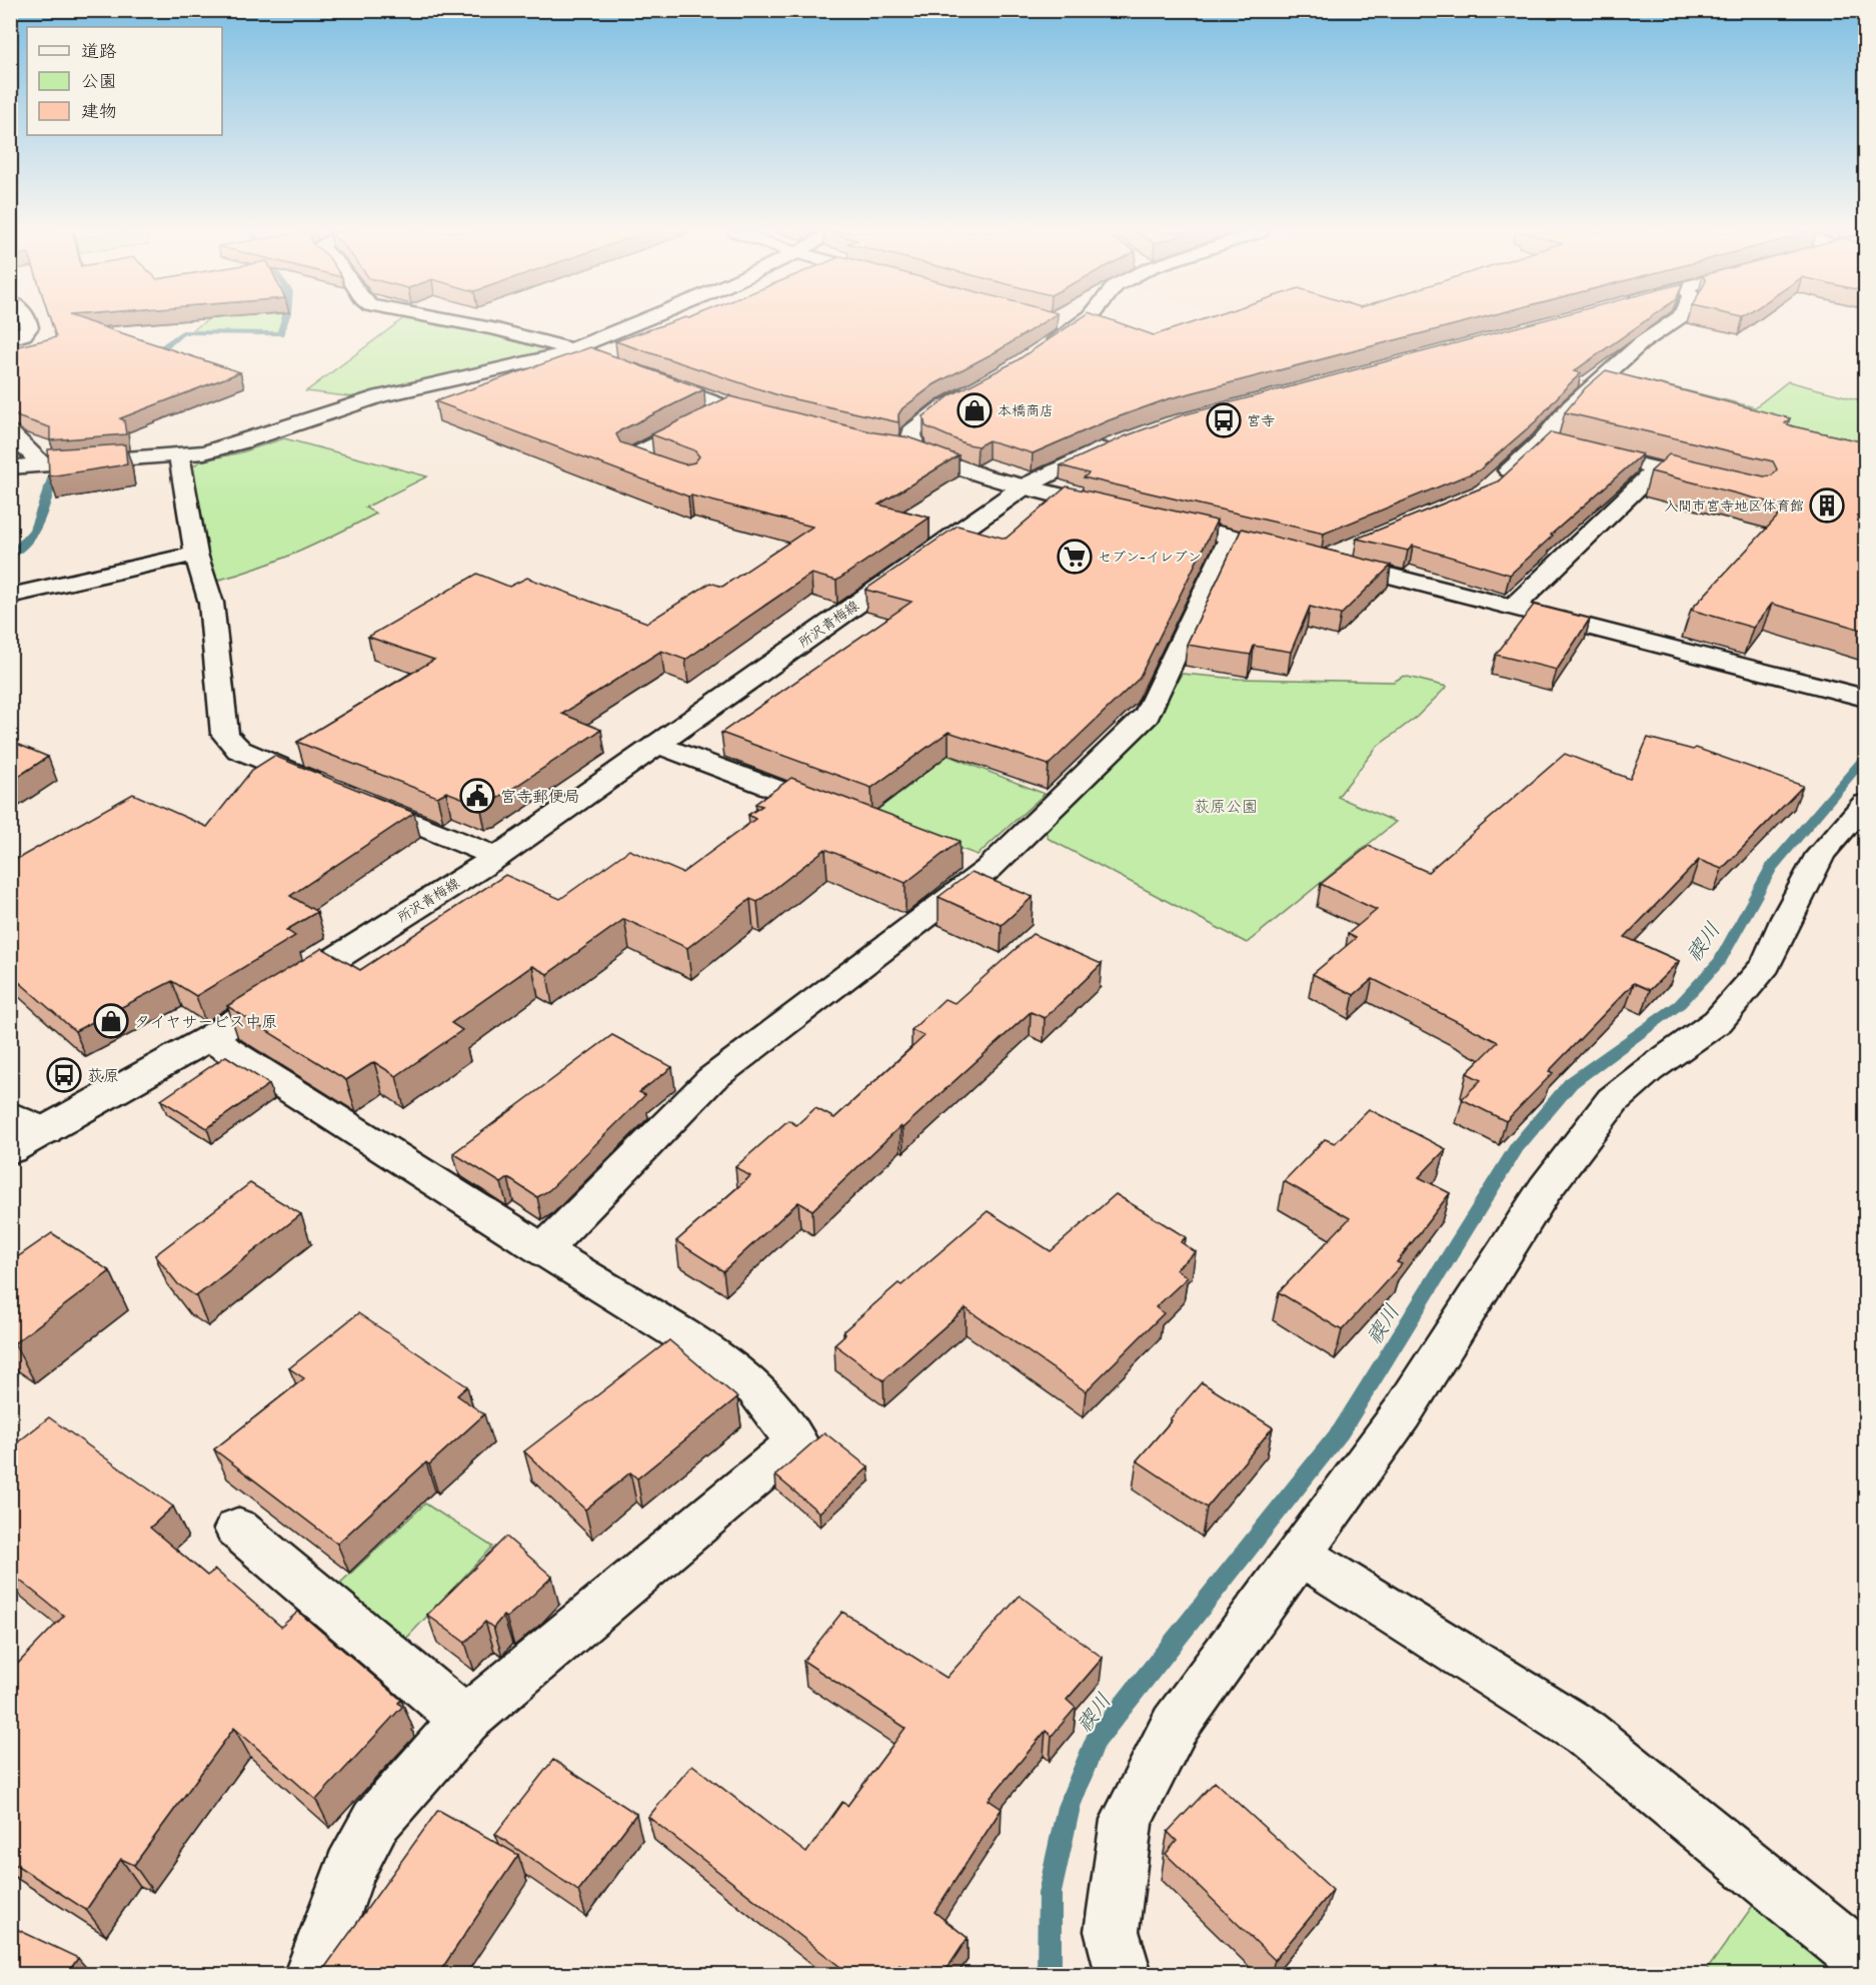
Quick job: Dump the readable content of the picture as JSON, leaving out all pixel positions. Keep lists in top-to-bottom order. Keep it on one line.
{"streets":{"street":["所沢青梅線"]},"water":["禊川"],"parks":["荻原公園"],"places":{"shop":["本橋商店","タイヤサービス中原"],"bus stop":["宮寺","荻原"],"building":["入間市宮寺地区体育館"],"supermarket":["セブン-イレブン"],"public building":["宮寺郵便局"]},"legend":["道路","公園","建物"]}
